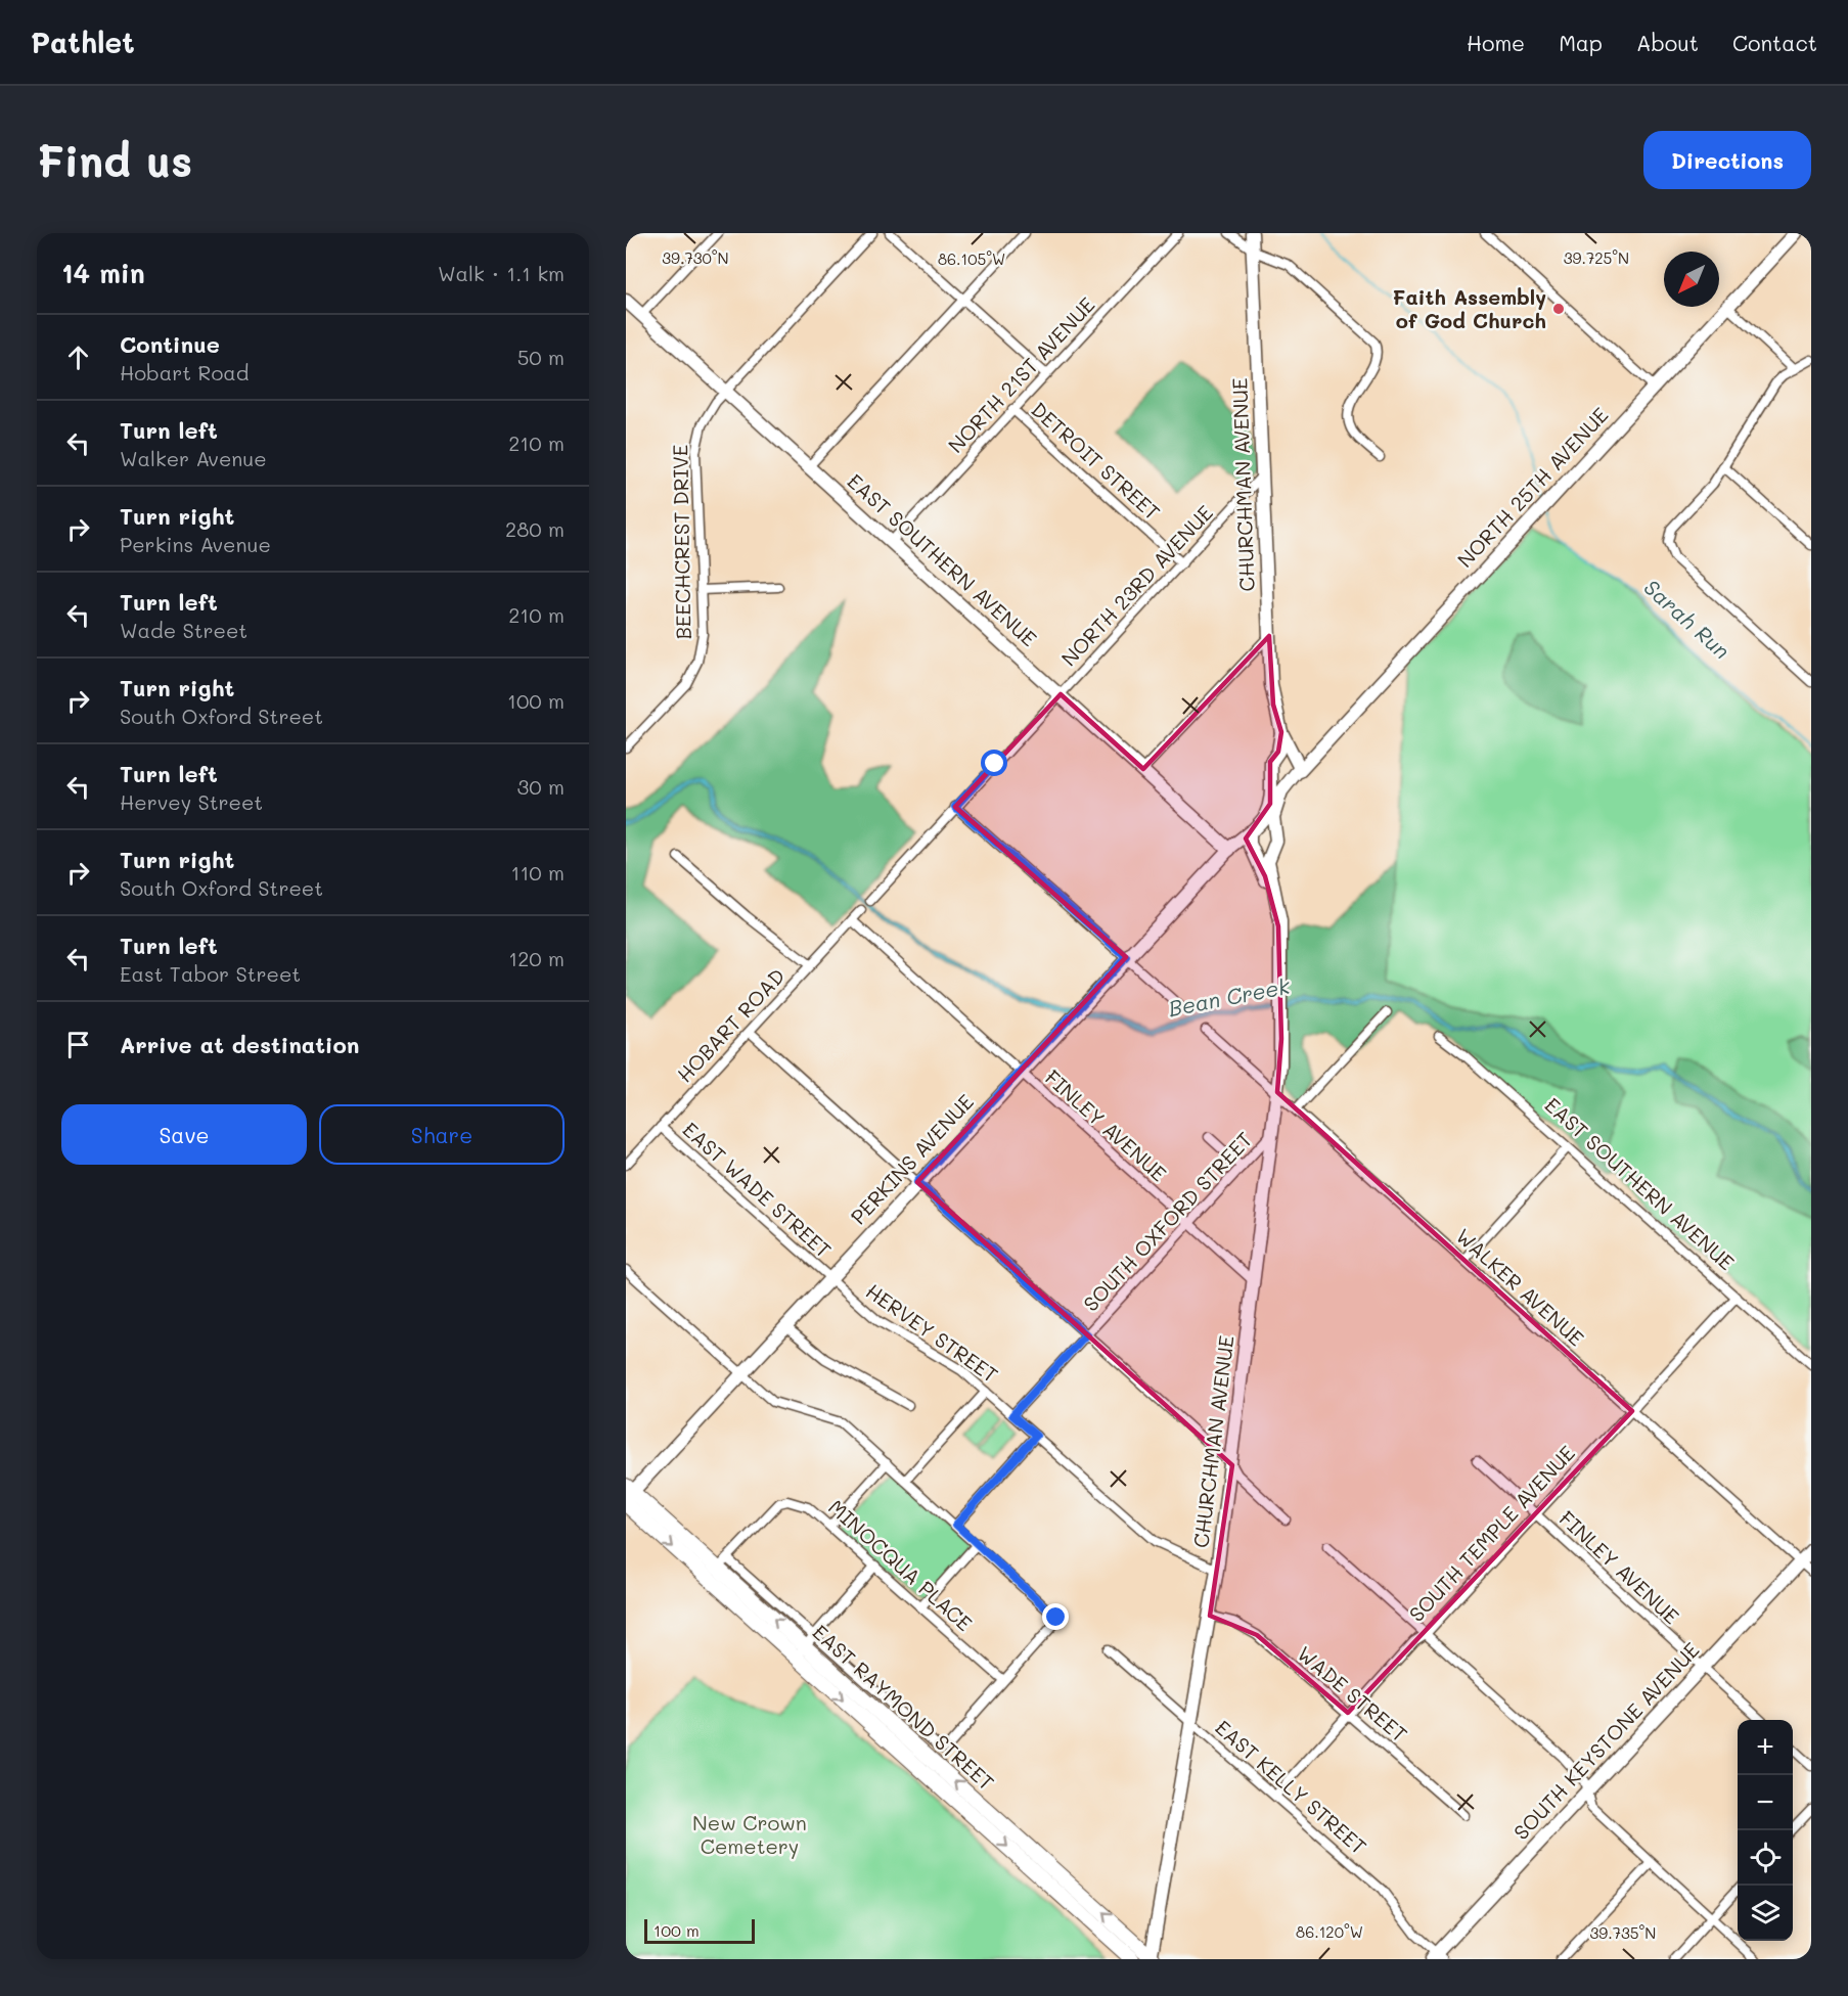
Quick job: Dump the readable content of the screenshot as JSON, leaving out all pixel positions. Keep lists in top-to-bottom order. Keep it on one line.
{"streets":{"main road":["CHURCHMAN AVENUE","NORTH 25TH AVENUE","EAST SOUTHERN AVENUE","PERKINS AVENUE","EAST RAYMOND STREET","SOUTH KEYSTONE AVENUE"],"street":["NORTH 21ST AVENUE","DETROIT STREET","BEECHCREST DRIVE","NORTH 23RD AVENUE","HOBART ROAD","FINLEY AVENUE","EAST WADE STREET","SOUTH OXFORD STREET","WALKER AVENUE","HERVEY STREET","SOUTH TEMPLE AVENUE","MINOCQUA PLACE","WADE STREET","EAST KELLY STREET"]},"crossings":[["NORTH 21ST AVENUE","DETROIT STREET"],["NORTH 21ST AVENUE","EAST SOUTHERN AVENUE"],["DETROIT STREET","NORTH 23RD AVENUE"],["CHURCHMAN AVENUE","NORTH 25TH AVENUE"],["CHURCHMAN AVENUE","NORTH 23RD AVENUE"],["CHURCHMAN AVENUE","FINLEY AVENUE"],["CHURCHMAN AVENUE","PERKINS AVENUE"],["CHURCHMAN AVENUE","SOUTH OXFORD STREET"],["CHURCHMAN AVENUE","WALKER AVENUE"],["CHURCHMAN AVENUE","HERVEY STREET"],["CHURCHMAN AVENUE","WADE STREET"],["CHURCHMAN AVENUE","EAST RAYMOND STREET"],["CHURCHMAN AVENUE","EAST KELLY STREET"],["BEECHCREST DRIVE","EAST SOUTHERN AVENUE"],["EAST SOUTHERN AVENUE","NORTH 23RD AVENUE"],["EAST SOUTHERN AVENUE","PERKINS AVENUE"],["EAST SOUTHERN AVENUE","SOUTH TEMPLE AVENUE"],["HOBART ROAD","FINLEY AVENUE"],["HOBART ROAD","EAST WADE STREET"],["FINLEY AVENUE","PERKINS AVENUE"],["FINLEY AVENUE","SOUTH OXFORD STREET"],["FINLEY AVENUE","SOUTH TEMPLE AVENUE"],["FINLEY AVENUE","SOUTH KEYSTONE AVENUE"],["PERKINS AVENUE","EAST WADE STREET"],["PERKINS AVENUE","HERVEY STREET"],["PERKINS AVENUE","EAST RAYMOND STREET"],["EAST WADE STREET","HERVEY STREET"],["SOUTH OXFORD STREET","HERVEY STREET"],["WALKER AVENUE","SOUTH TEMPLE AVENUE"],["WALKER AVENUE","SOUTH KEYSTONE AVENUE"],["SOUTH TEMPLE AVENUE","WADE STREET"],["SOUTH TEMPLE AVENUE","EAST KELLY STREET"],["MINOCQUA PLACE","EAST RAYMOND STREET"],["SOUTH KEYSTONE AVENUE","EAST KELLY STREET"]],"water":["Sarah Run","Bean Creek"],"parks":["New Crown Cemetery"],"places":["Faith Assembly of God Church"],"scale_bar":"100 m","north":"bottom left","page":{"header":"Pathlet","nav":["Home","Map","About","Contact"],"buttons":["Directions",["Save","Share"]],"title":"Find us","heading":["14 min","Walk · 1.1 km"],"list":[["Continue","Hobart Road","50 m"],["Turn left","Walker Avenue","210 m"],["Turn right","Perkins Avenue","280 m"],["Turn left","Wade Street","210 m"],["Turn right","South Oxford Street","100 m"],["Turn left","Hervey Street","30 m"],["Turn right","South Oxford Street","110 m"],["Turn left","East Tabor Street","120 m"],"Arrive at destination"],"map_buttons":["+","−"],"scale":"100 m"},"coordinates":["39.730°N","39.725°N","86.105°W","86.120°W","39.735°N"]}
